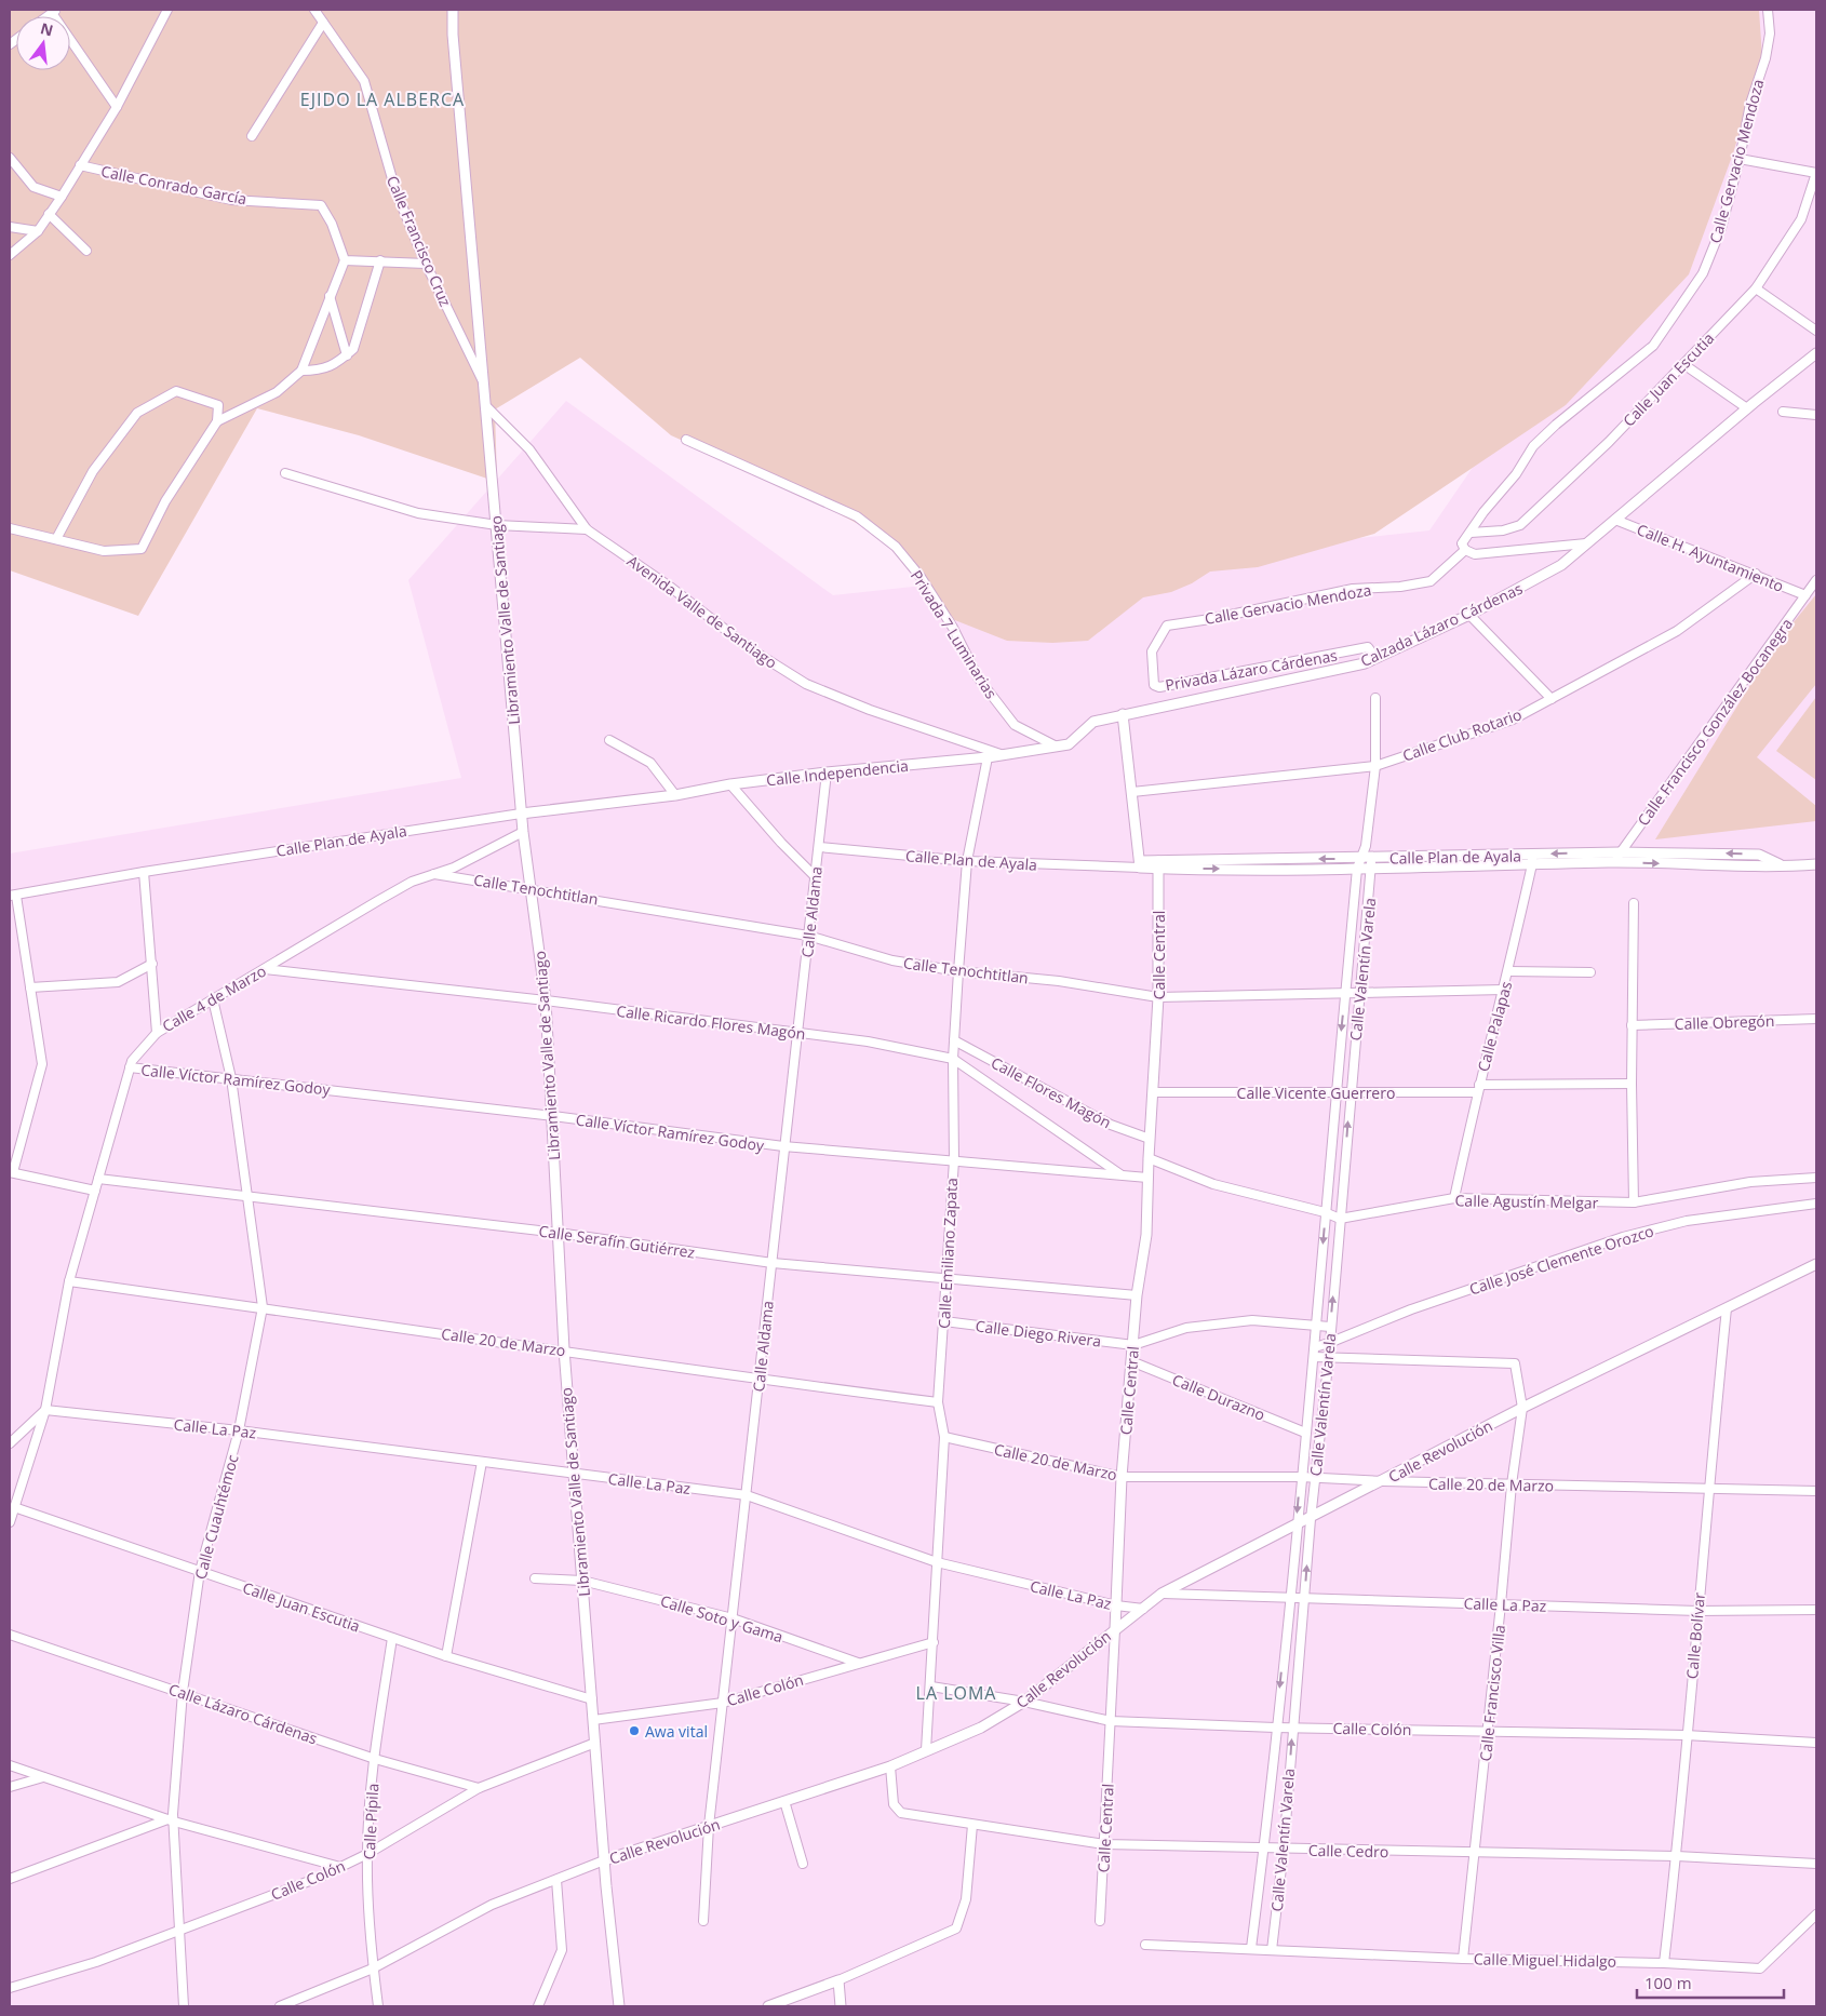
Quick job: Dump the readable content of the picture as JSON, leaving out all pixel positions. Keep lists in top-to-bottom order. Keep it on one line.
{"streets":{"street":["Calle Gervacio Mendoza","Calle Conrado García","Calle Francisco Cruz","Calle Juan Escutia","Calle H. Ayuntamiento","Avenida Valle de Santiago","Libramiento Valle de Santiago","Calzada Lázaro Cárdenas","Privada 7 Luminarias","Privada Lázaro Cárdenas","Calle Francisco González Bocanegra","Calle Club Rotario","Calle Independencia","Calle Plan de Ayala","Calle Tenochtitlan","Calle Aldama","Calle Central","Calle Valentín Varela","Calle 4 de Marzo","Calle Ricardo Flores Magón","Calle Obregón","Calle Palapas","Calle Víctor Ramírez Godoy","Calle Flores Magón","Calle Vicente Guerrero","Calle Agustín Melgar","Calle Serafín Gutiérrez","Calle Emiliano Zapata","Calle José Clemente Orozco","Calle Diego Rivera","Calle 20 de Marzo","Calle Durazno","Calle La Paz","Calle Revolución","Calle Cuauhtémoc","Calle Soto y Gama","Calle Bolívar","Calle Colón","Calle Francisco Villa","Calle Lázaro Cárdenas","Calle Pípila","Calle Cedro","Calle Miguel Hidalgo"]},"crossings":[["Calle Gervacio Mendoza","Calle Juan Escutia"],["Calle Gervacio Mendoza","Privada Lázaro Cárdenas"],["Calle Francisco Cruz","Libramiento Valle de Santiago"],["Calle Juan Escutia","Libramiento Valle de Santiago"],["Calle Juan Escutia","Calle Cuauhtémoc"],["Calle Juan Escutia","Calle Pípila"],["Calle H. Ayuntamiento","Calzada Lázaro Cárdenas"],["Calle H. Ayuntamiento","Calle Francisco González Bocanegra"],["Calle H. Ayuntamiento","Calle Club Rotario"],["Avenida Valle de Santiago","Libramiento Valle de Santiago"],["Avenida Valle de Santiago","Calzada Lázaro Cárdenas"],["Avenida Valle de Santiago","Calle Independencia"],["Libramiento Valle de Santiago","Calle Plan de Ayala"],["Libramiento Valle de Santiago","Calle Tenochtitlan"],["Libramiento Valle de Santiago","Calle 4 de Marzo"],["Libramiento Valle de Santiago","Calle Ricardo Flores Magón"],["Libramiento Valle de Santiago","Calle Víctor Ramírez Godoy"],["Libramiento Valle de Santiago","Calle Serafín Gutiérrez"],["Libramiento Valle de Santiago","Calle 20 de Marzo"],["Libramiento Valle de Santiago","Calle La Paz"],["Libramiento Valle de Santiago","Calle Revolución"],["Libramiento Valle de Santiago","Calle Soto y Gama"],["Libramiento Valle de Santiago","Calle Colón"],["Calzada Lázaro Cárdenas","Privada 7 Luminarias"],["Calzada Lázaro Cárdenas","Privada Lázaro Cárdenas"],["Calzada Lázaro Cárdenas","Calle Independencia"],["Calle Francisco González Bocanegra","Calle Plan de Ayala"],["Calle Independencia","Calle Plan de Ayala"],["Calle Independencia","Calle Aldama"],["Calle Independencia","Calle Emiliano Zapata"],["Calle Plan de Ayala","Calle Aldama"],["Calle Plan de Ayala","Calle Central"],["Calle Plan de Ayala","Calle Valentín Varela"],["Calle Plan de Ayala","Calle Palapas"],["Calle Plan de Ayala","Calle Emiliano Zapata"],["Calle Tenochtitlan","Calle Aldama"],["Calle Tenochtitlan","Calle Central"],["Calle Tenochtitlan","Calle Valentín Varela"],["Calle Tenochtitlan","Calle 4 de Marzo"],["Calle Tenochtitlan","Calle Palapas"],["Calle Tenochtitlan","Calle Emiliano Zapata"],["Calle Aldama","Calle Ricardo Flores Magón"],["Calle Aldama","Calle Víctor Ramírez Godoy"],["Calle Aldama","Calle Serafín Gutiérrez"],["Calle Aldama","Calle 20 de Marzo"],["Calle Aldama","Calle La Paz"],["Calle Aldama","Calle Revolución"],["Calle Aldama","Calle Soto y Gama"],["Calle Aldama","Calle Colón"],["Calle Central","Calle Víctor Ramírez Godoy"],["Calle Central","Calle Flores Magón"],["Calle Central","Calle Vicente Guerrero"],["Calle Central","Calle Serafín Gutiérrez"],["Calle Central","Calle Diego Rivera"],["Calle Central","Calle 20 de Marzo"],["Calle Central","Calle Durazno"],["Calle Central","Calle La Paz"],["Calle Central","Calle Revolución"],["Calle Central","Calle Colón"],["Calle Central","Calle Cedro"],["Calle Valentín Varela","Calle Vicente Guerrero"],["Calle Valentín Varela","Calle Agustín Melgar"],["Calle Valentín Varela","Calle José Clemente Orozco"],["Calle Valentín Varela","Calle 20 de Marzo"],["Calle Valentín Varela","Calle Durazno"],["Calle Valentín Varela","Calle La Paz"],["Calle Valentín Varela","Calle Revolución"],["Calle Valentín Varela","Calle Colón"],["Calle Valentín Varela","Calle Francisco Villa"],["Calle Valentín Varela","Calle Cedro"],["Calle Valentín Varela","Calle Miguel Hidalgo"],["Calle 4 de Marzo","Calle Ricardo Flores Magón"],["Calle 4 de Marzo","Calle Víctor Ramírez Godoy"],["Calle 4 de Marzo","Calle Serafín Gutiérrez"],["Calle 4 de Marzo","Calle 20 de Marzo"],["Calle 4 de Marzo","Calle La Paz"],["Calle 4 de Marzo","Calle Cuauhtémoc"],["Calle Ricardo Flores Magón","Calle Víctor Ramírez Godoy"],["Calle Ricardo Flores Magón","Calle Emiliano Zapata"],["Calle Palapas","Calle Vicente Guerrero"],["Calle Palapas","Calle Agustín Melgar"],["Calle Víctor Ramírez Godoy","Calle Emiliano Zapata"],["Calle Víctor Ramírez Godoy","Calle Cuauhtémoc"],["Calle Flores Magón","Calle Emiliano Zapata"],["Calle Serafín Gutiérrez","Calle Emiliano Zapata"],["Calle Serafín Gutiérrez","Calle Cuauhtémoc"],["Calle Emiliano Zapata","Calle Diego Rivera"],["Calle Emiliano Zapata","Calle 20 de Marzo"],["Calle Emiliano Zapata","Calle La Paz"],["Calle Emiliano Zapata","Calle Revolución"],["Calle Emiliano Zapata","Calle Colón"],["Calle 20 de Marzo","Calle Revolución"],["Calle 20 de Marzo","Calle Cuauhtémoc"],["Calle 20 de Marzo","Calle Bolívar"],["Calle 20 de Marzo","Calle Francisco Villa"],["Calle La Paz","Calle Revolución"],["Calle La Paz","Calle Cuauhtémoc"],["Calle La Paz","Calle Bolívar"],["Calle La Paz","Calle Francisco Villa"],["Calle Revolución","Calle Bolívar"],["Calle Revolución","Calle Colón"],["Calle Revolución","Calle Francisco Villa"],["Calle Revolución","Calle Pípila"],["Calle Revolución","Calle Cedro"],["Calle Cuauhtémoc","Calle Colón"],["Calle Cuauhtémoc","Calle Lázaro Cárdenas"],["Calle Soto y Gama","Calle Colón"],["Calle Bolívar","Calle Colón"],["Calle Bolívar","Calle Cedro"],["Calle Bolívar","Calle Miguel Hidalgo"],["Calle Colón","Calle Francisco Villa"],["Calle Colón","Calle Lázaro Cárdenas"],["Calle Colón","Calle Pípila"],["Calle Francisco Villa","Calle Cedro"],["Calle Francisco Villa","Calle Miguel Hidalgo"],["Calle Lázaro Cárdenas","Calle Pípila"]],"districts":["EJIDO LA ALBERCA","LA LOMA"],"places":["Awa vital"],"scale_bar":"100 m","north":"top"}
